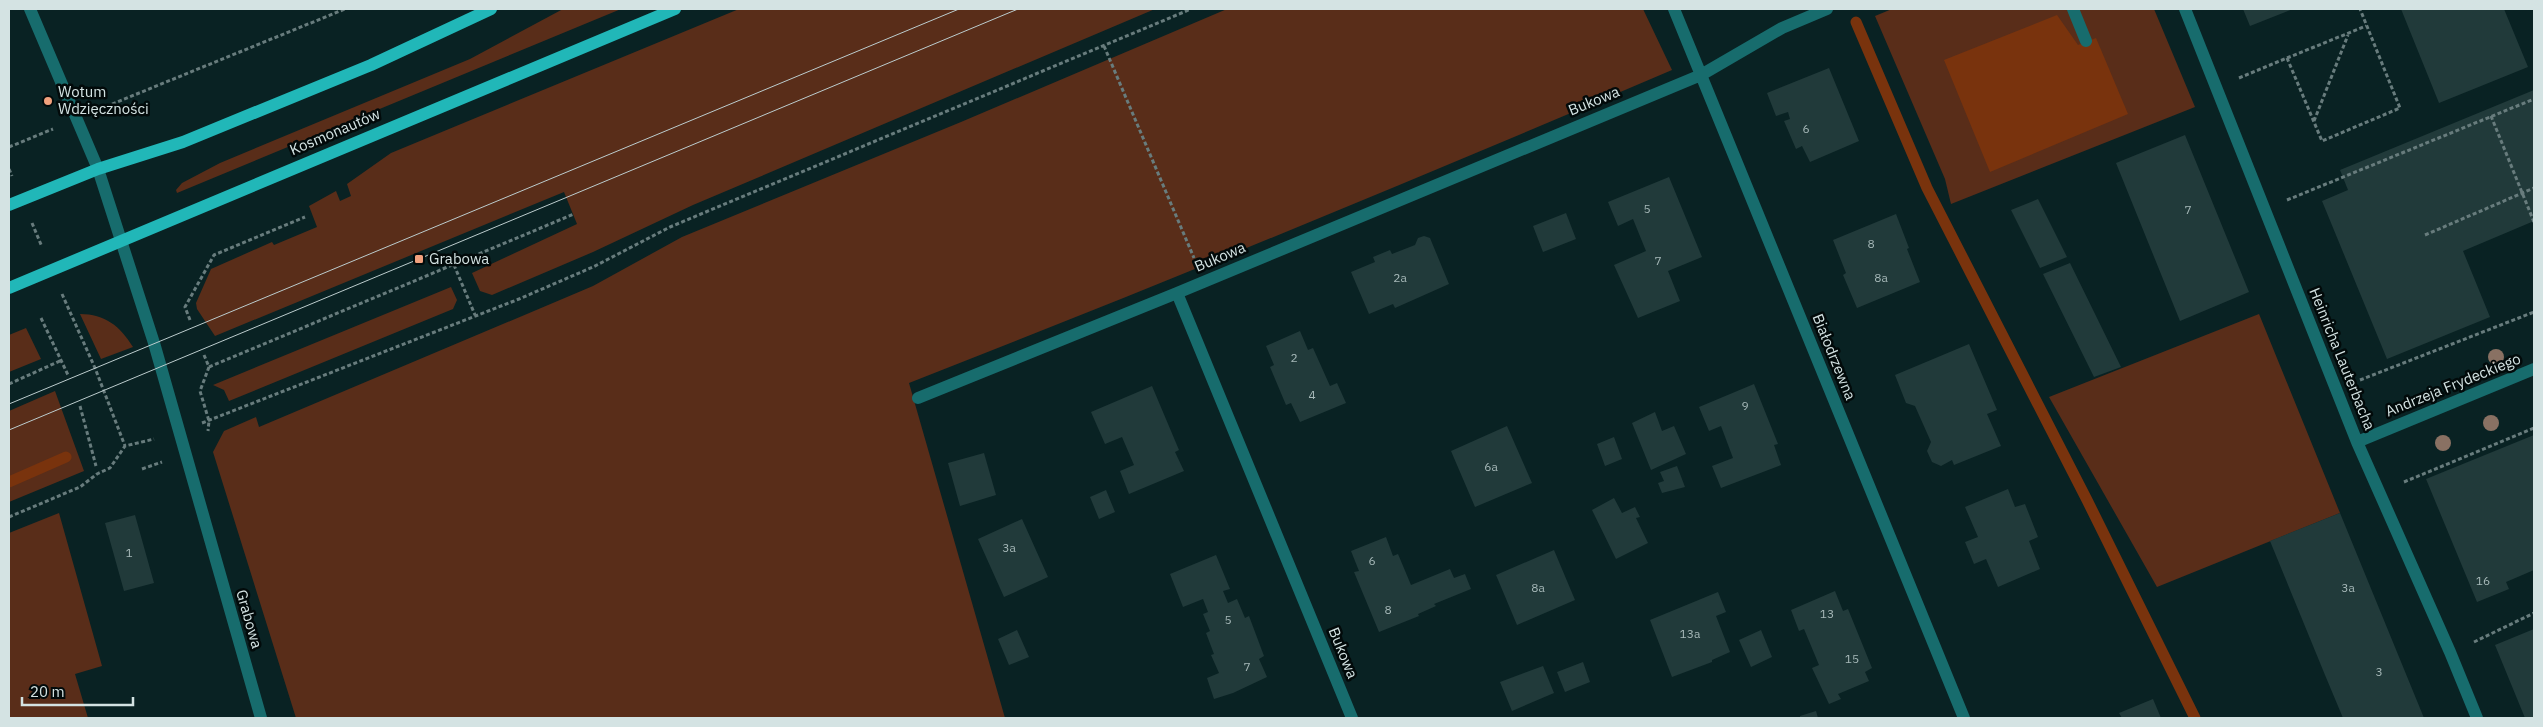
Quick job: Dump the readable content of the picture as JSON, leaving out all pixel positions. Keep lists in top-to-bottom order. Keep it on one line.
{"streets":{"main road":["Kosmonautów"],"street":["Bukowa","Białodrzewna","Heinricha Lauterbacha","Andrzeja Frydeckiego","Grabowa"]},"crossings":[["Bukowa","Białodrzewna"],["Kosmonautów","Grabowa"],["Heinricha Lauterbacha","Andrzeja Frydeckiego"]],"places":{"other":["Wotum Wdzięczności"],"transit":["Grabowa"]},"house_numbers":["6","5","7","8","7","2a","8a","2","4","9","6a","3a","1","6","16","8a","3a","8","13","5","13a","15","7","3"],"scale_bar":"20 m"}
